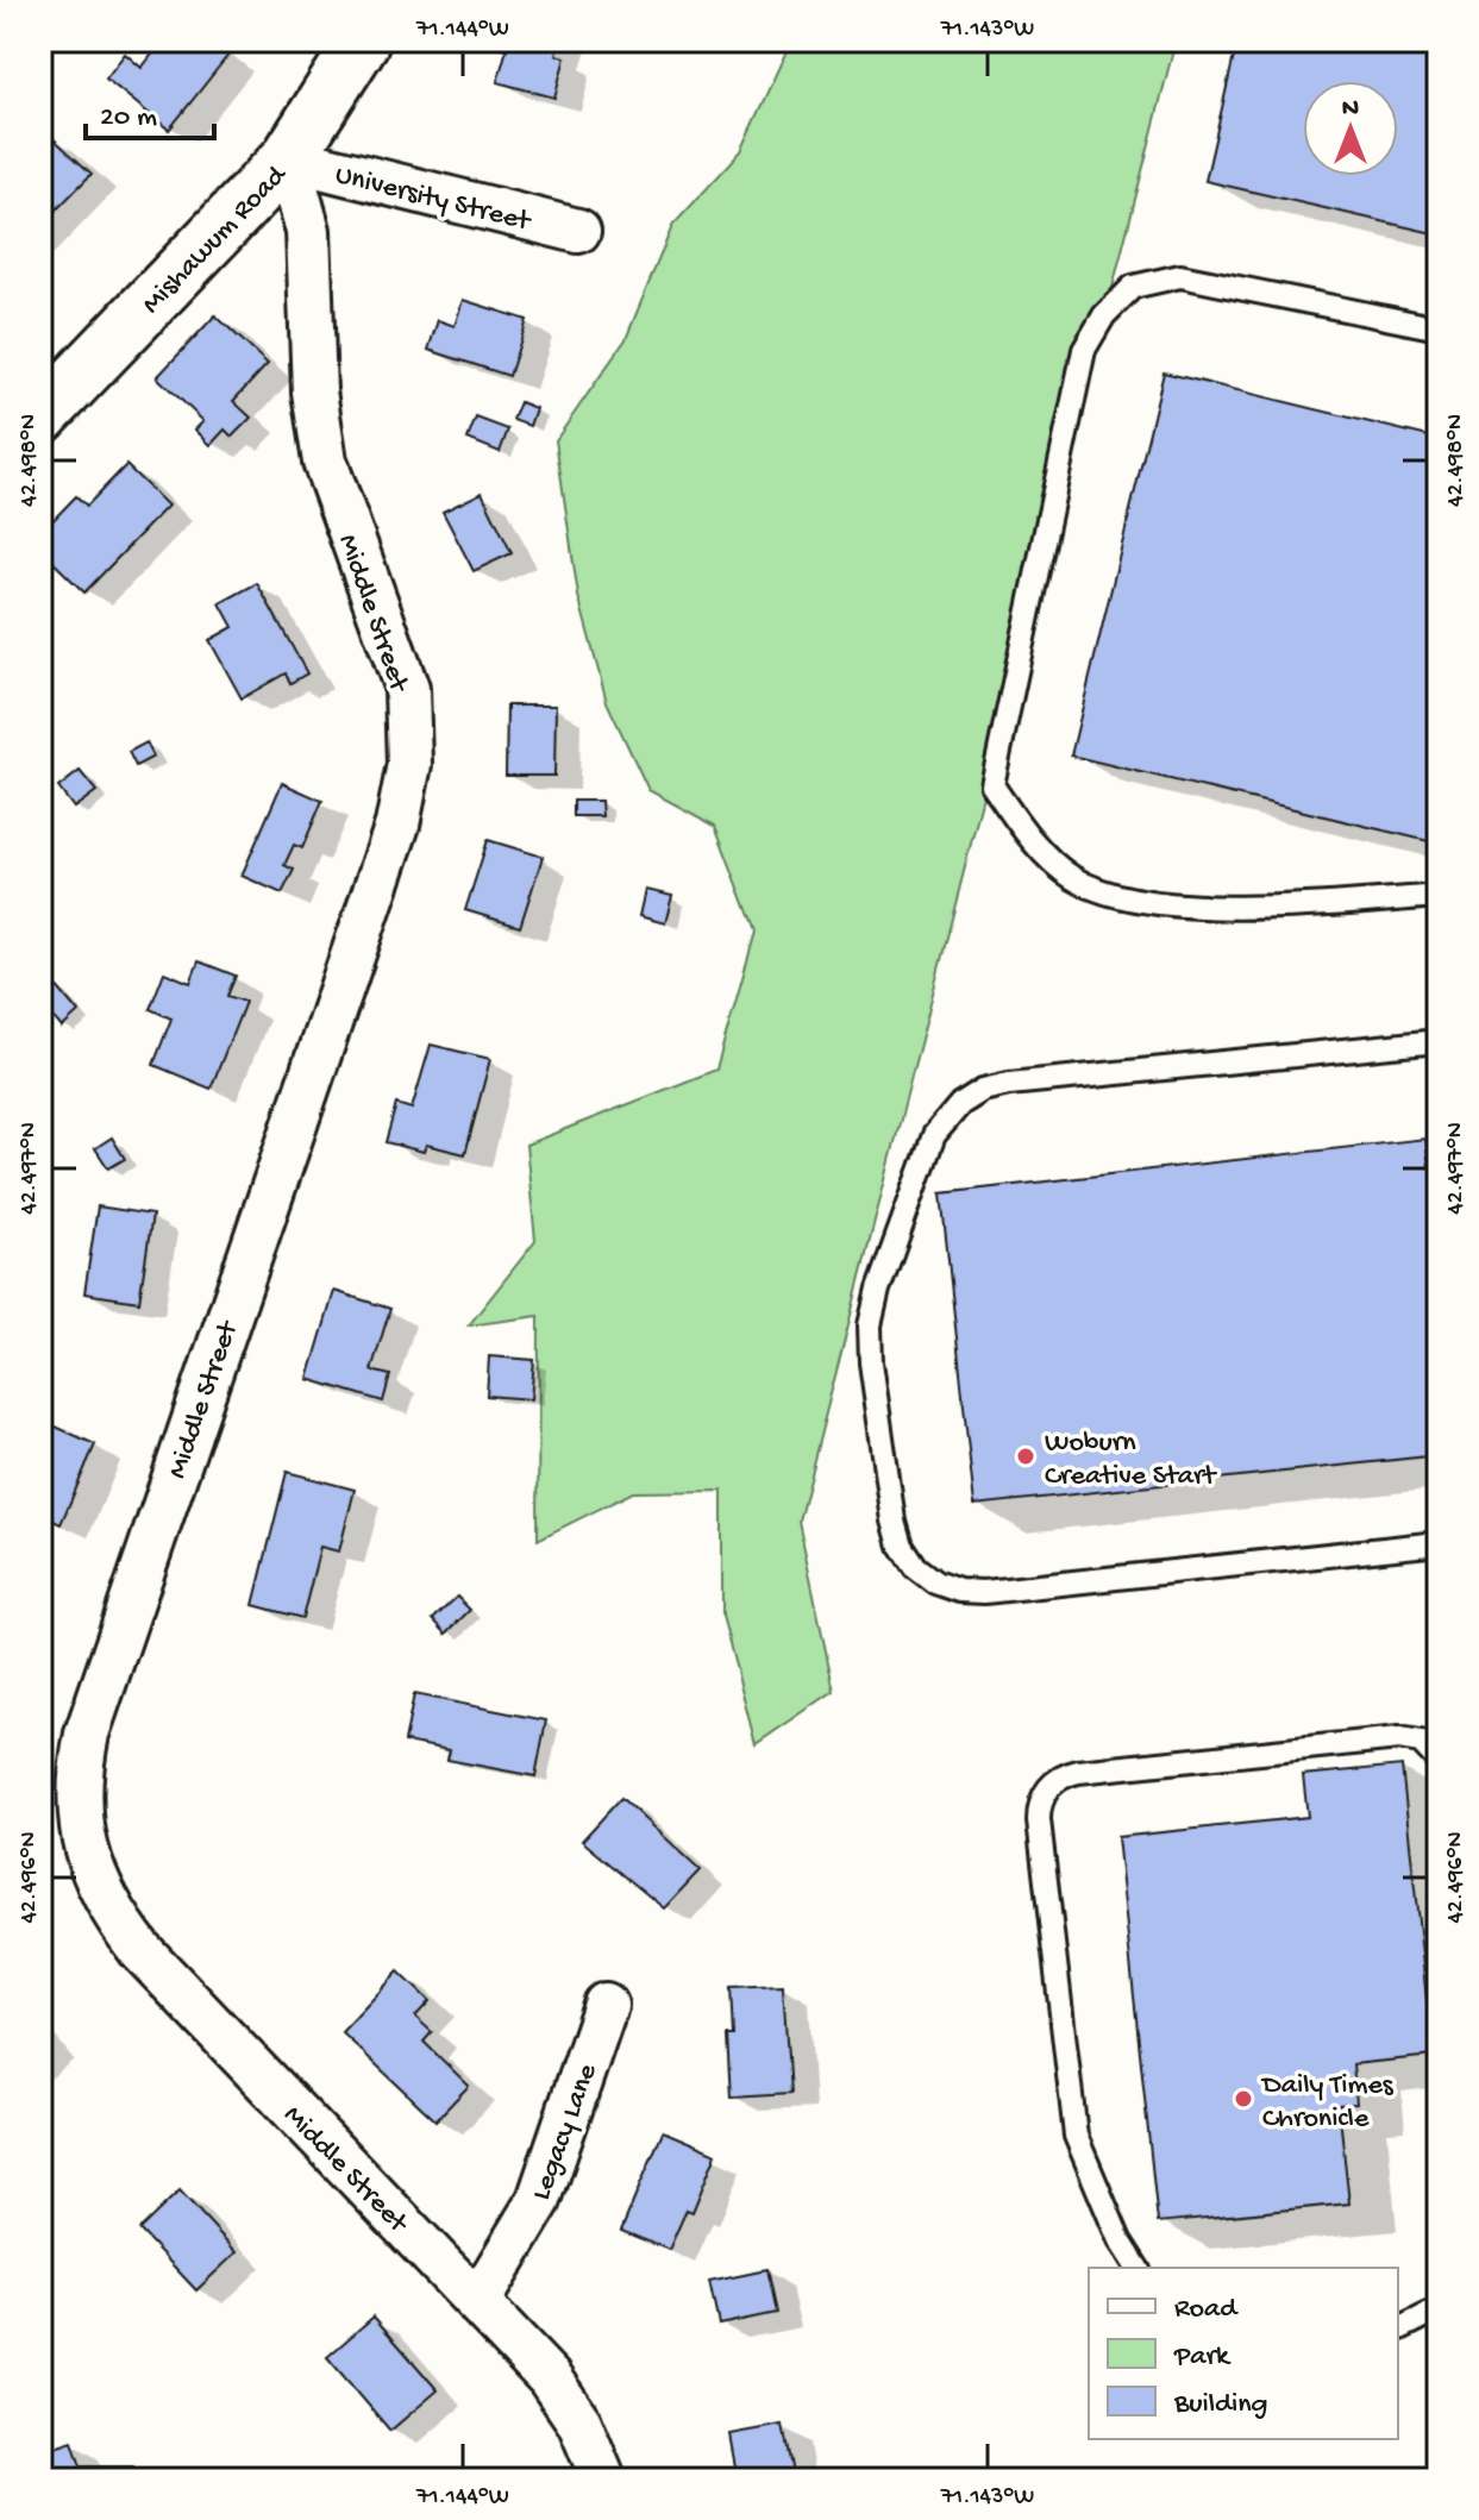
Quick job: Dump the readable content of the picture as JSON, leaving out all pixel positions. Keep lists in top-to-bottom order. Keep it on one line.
{"streets":{"main road":["Mishawum Road"],"street":["University Street","Middle Street","Legacy Lane"]},"crossings":[["University Street","Mishawum Road"],["University Street","Middle Street"],["Mishawum Road","Middle Street"],["Middle Street","Legacy Lane"]],"places":["Woburn Creative Start","Daily Times Chronicle"],"legend":["Road","Park","Building"],"scale_bar":"20 m","north":"top","coordinates":["71.144°W","71.143°W","42.498°N","42.497°N","42.496°N"]}
